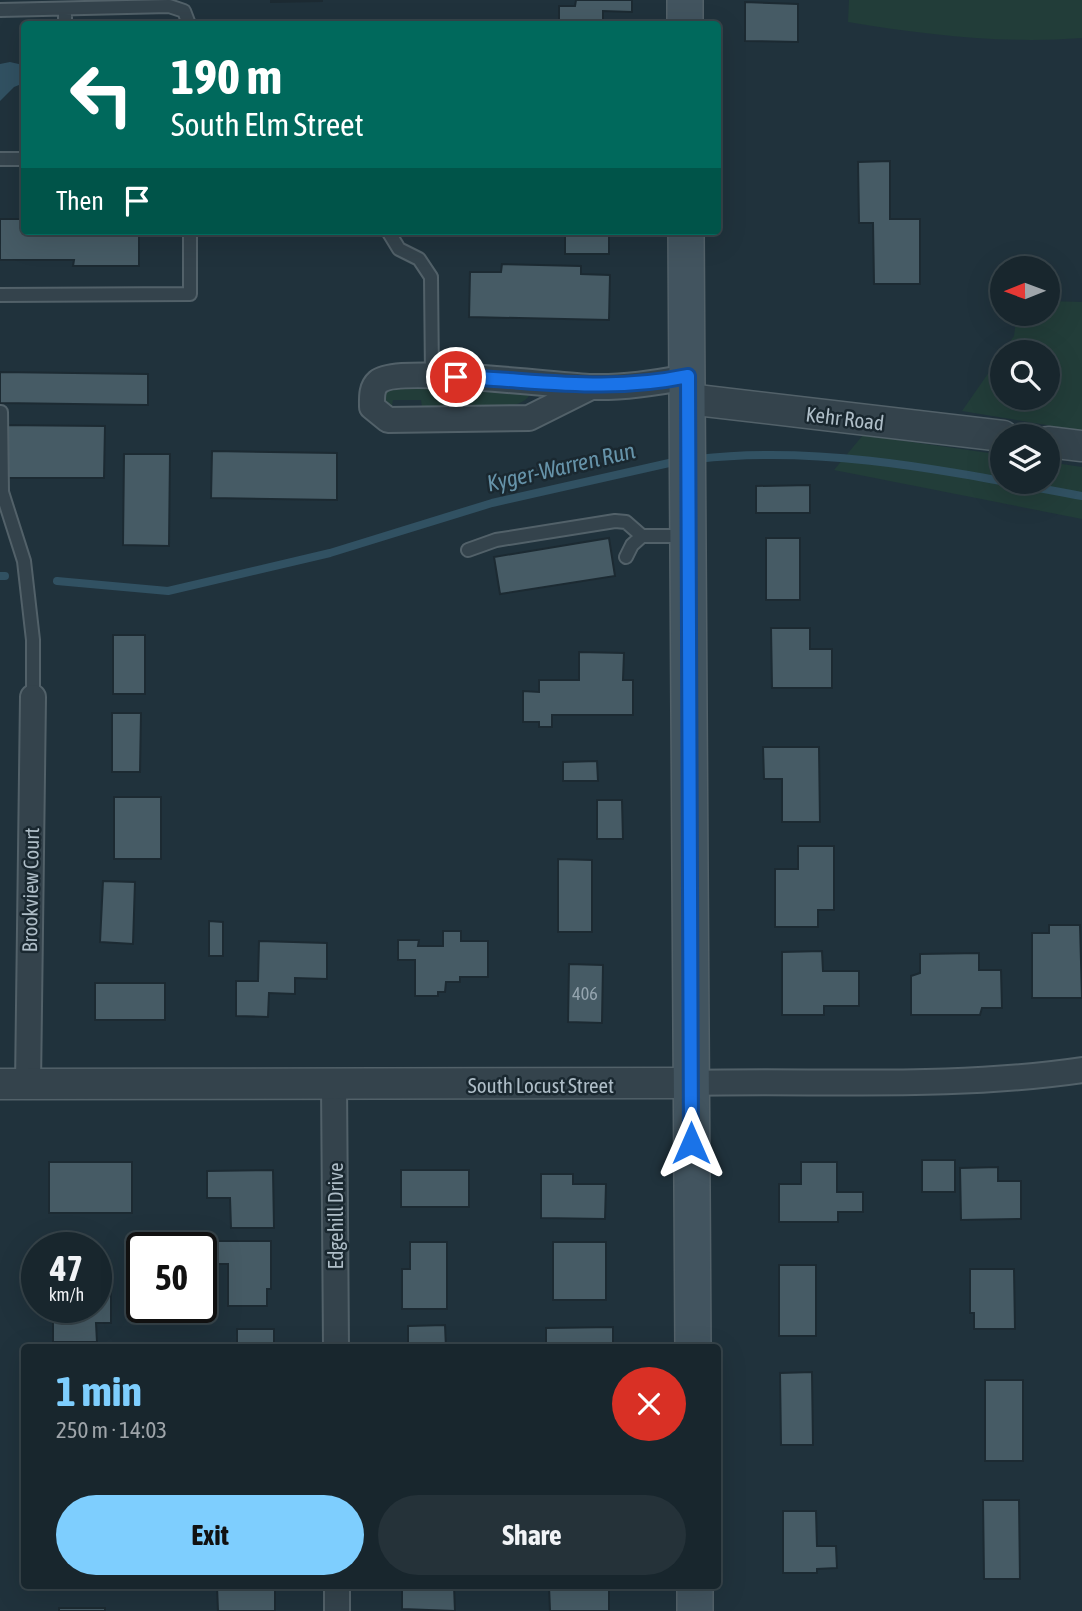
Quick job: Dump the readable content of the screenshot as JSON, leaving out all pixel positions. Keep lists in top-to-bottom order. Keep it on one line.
{"streets":{"street":["Kehr Road","Brookview Court","South Locust Street","Edgehill Drive"]},"crossings":[["Brookview Court","South Locust Street"],["South Locust Street","Edgehill Drive"]],"water":["Kyger-Warren Run"],"house_numbers":["406"],"north":"left","page":{"turn":["190 m","South Elm Street"],"then":"Then","speed":"47 km/h","limit":"50","heading":["1 min","250 m · 14:03"],"buttons":["Exit","Share"]}}
